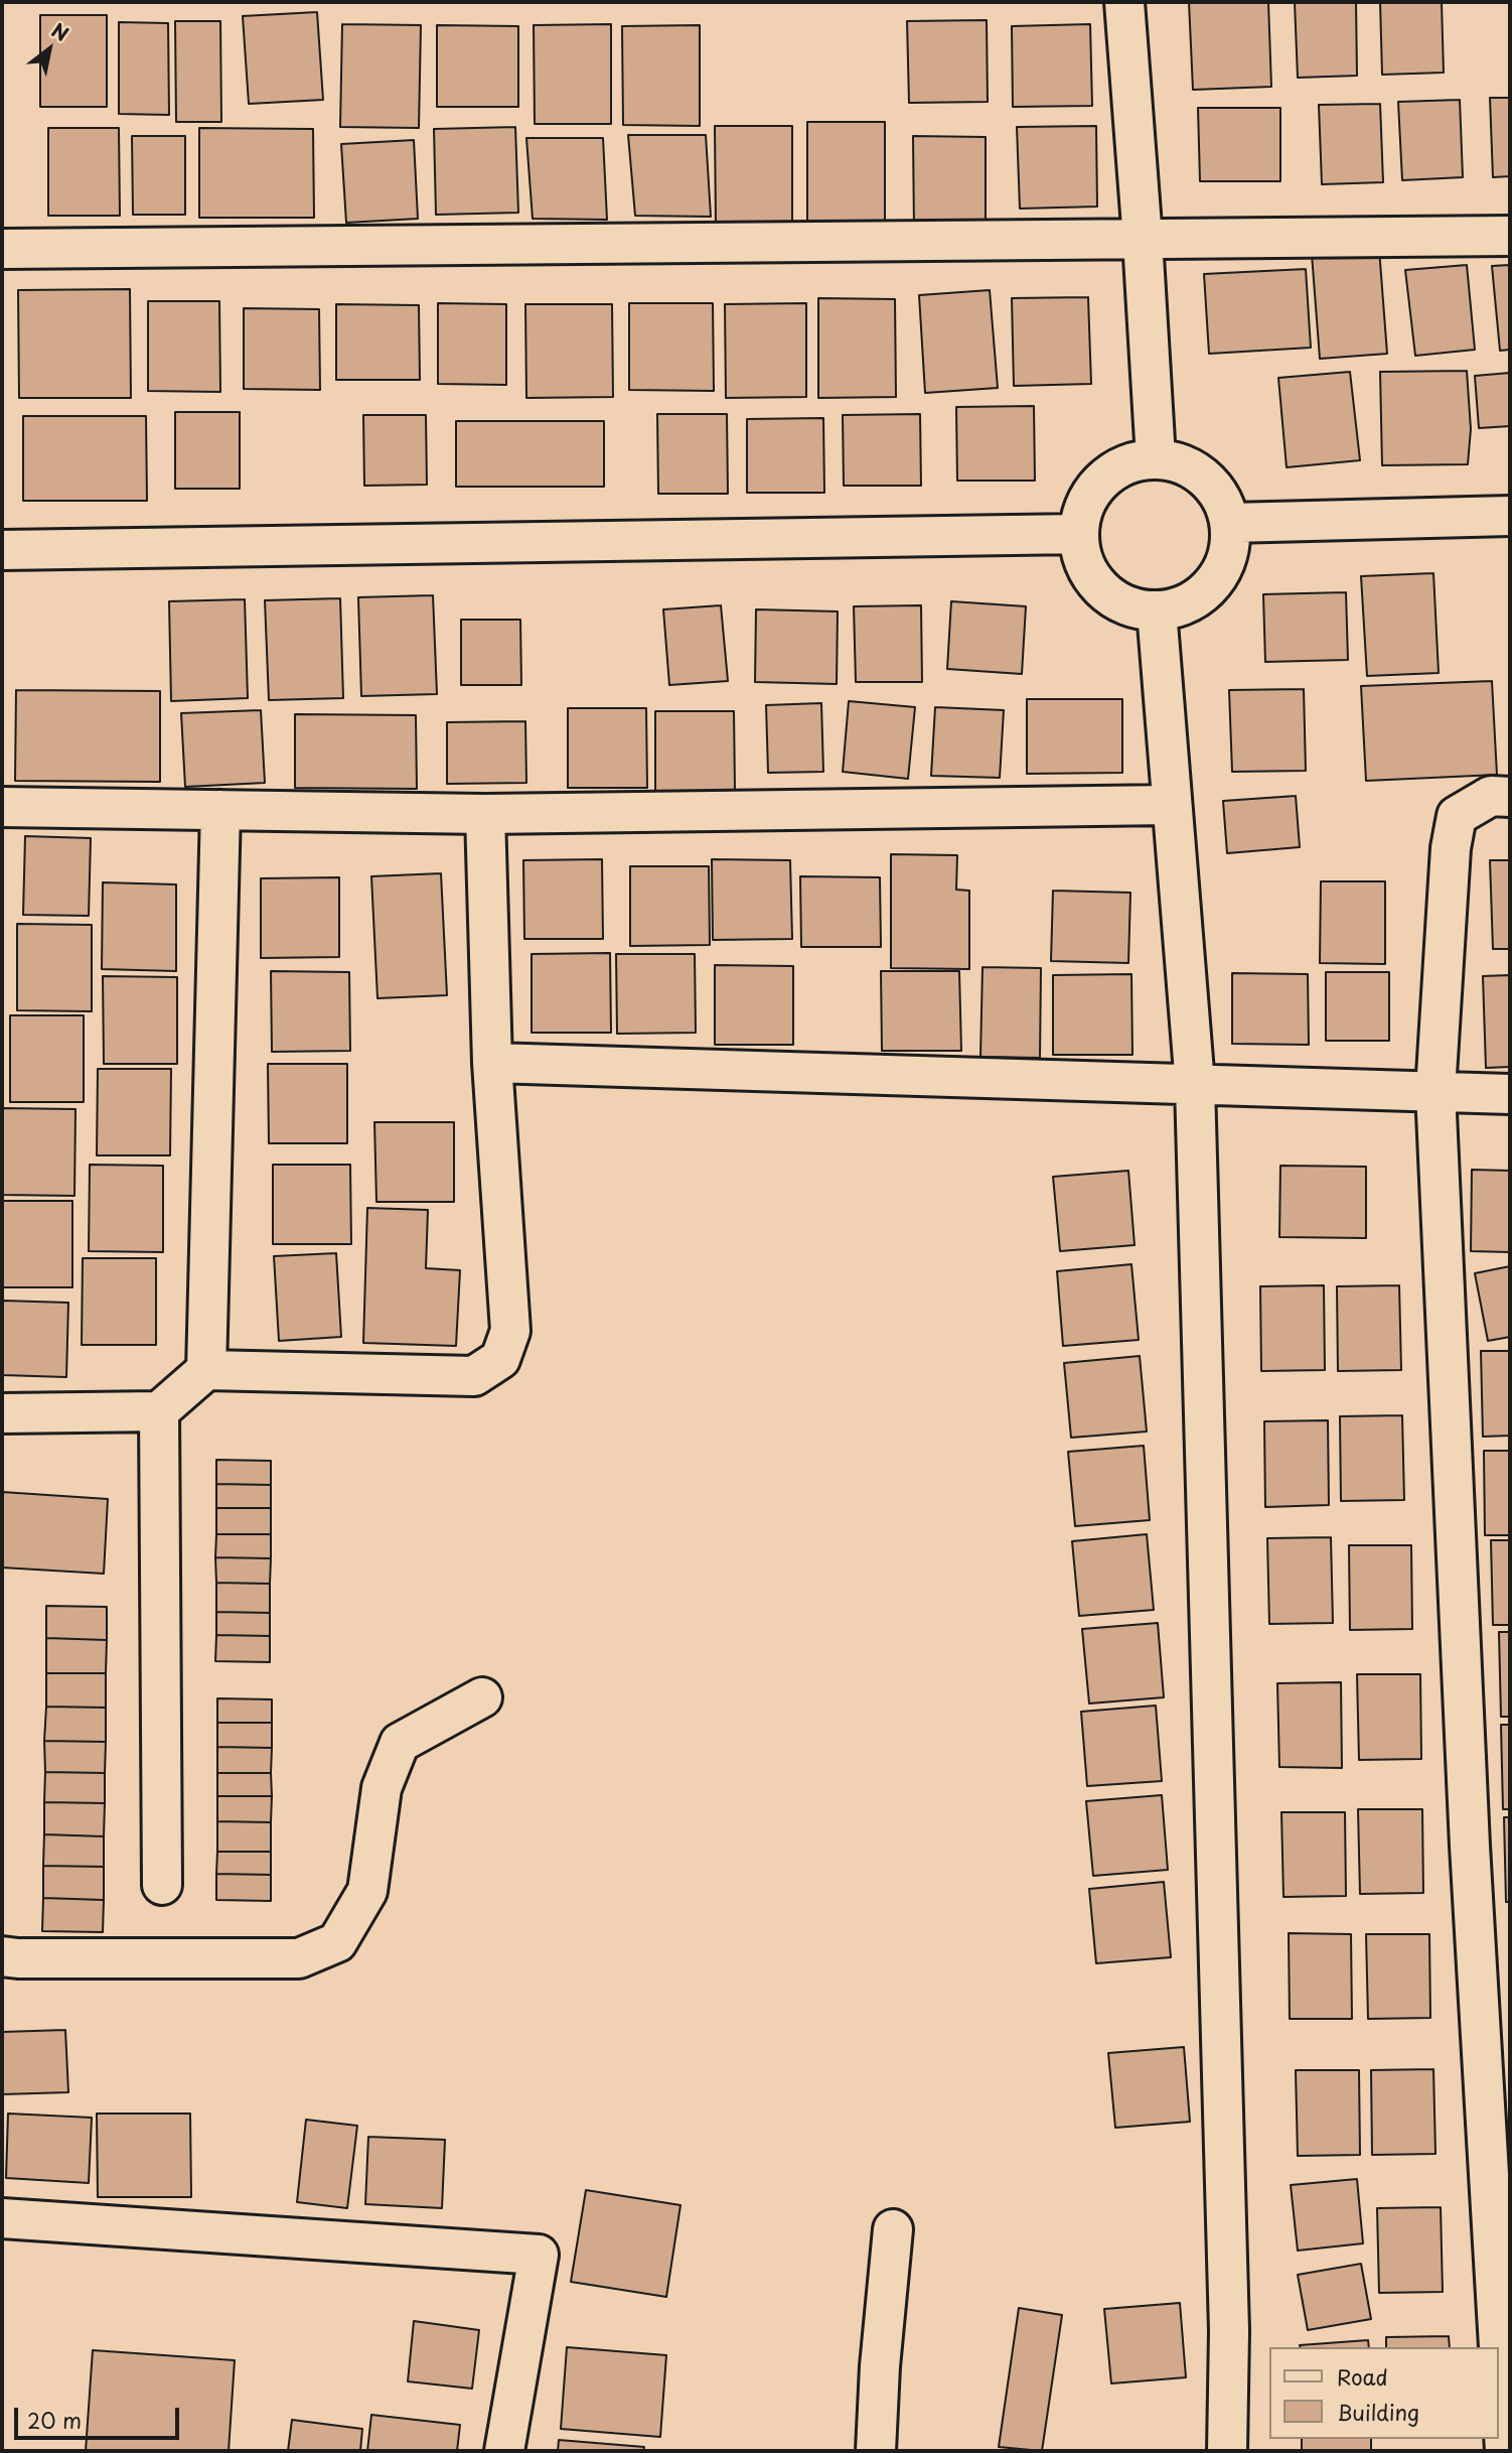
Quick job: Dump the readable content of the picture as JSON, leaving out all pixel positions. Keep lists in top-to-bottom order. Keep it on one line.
{"legend":["Road","Building"],"scale_bar":"20 m","north":"top right"}
